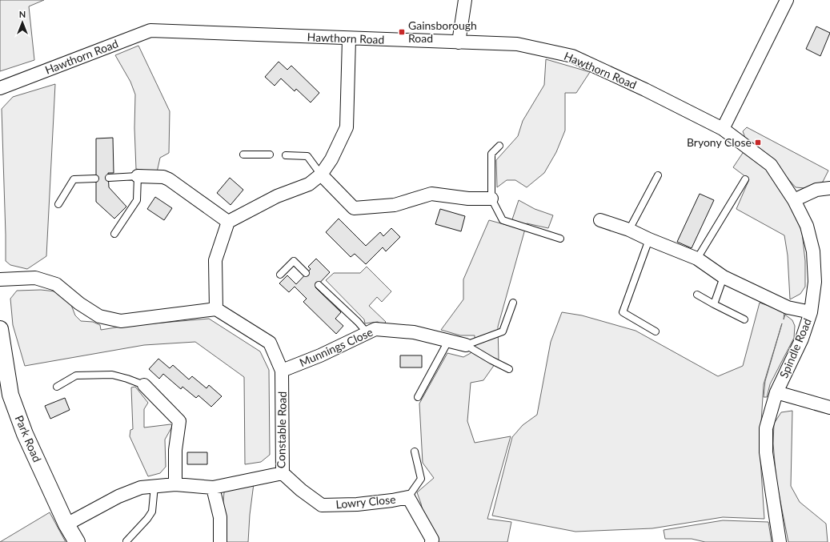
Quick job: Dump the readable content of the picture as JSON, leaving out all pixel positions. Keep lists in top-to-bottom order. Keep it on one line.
{"streets":{"street":["Hawthorn Road","Munnings Close","Spindle Road","Constable Road","Park Road","Lowry Close"]},"crossings":[["Hawthorn Road","Spindle Road"],["Munnings Close","Constable Road"],["Constable Road","Park Road"],["Constable Road","Lowry Close"]],"places":{"transit":["Gainsborough Road","Bryony Close"]},"north":"top"}
